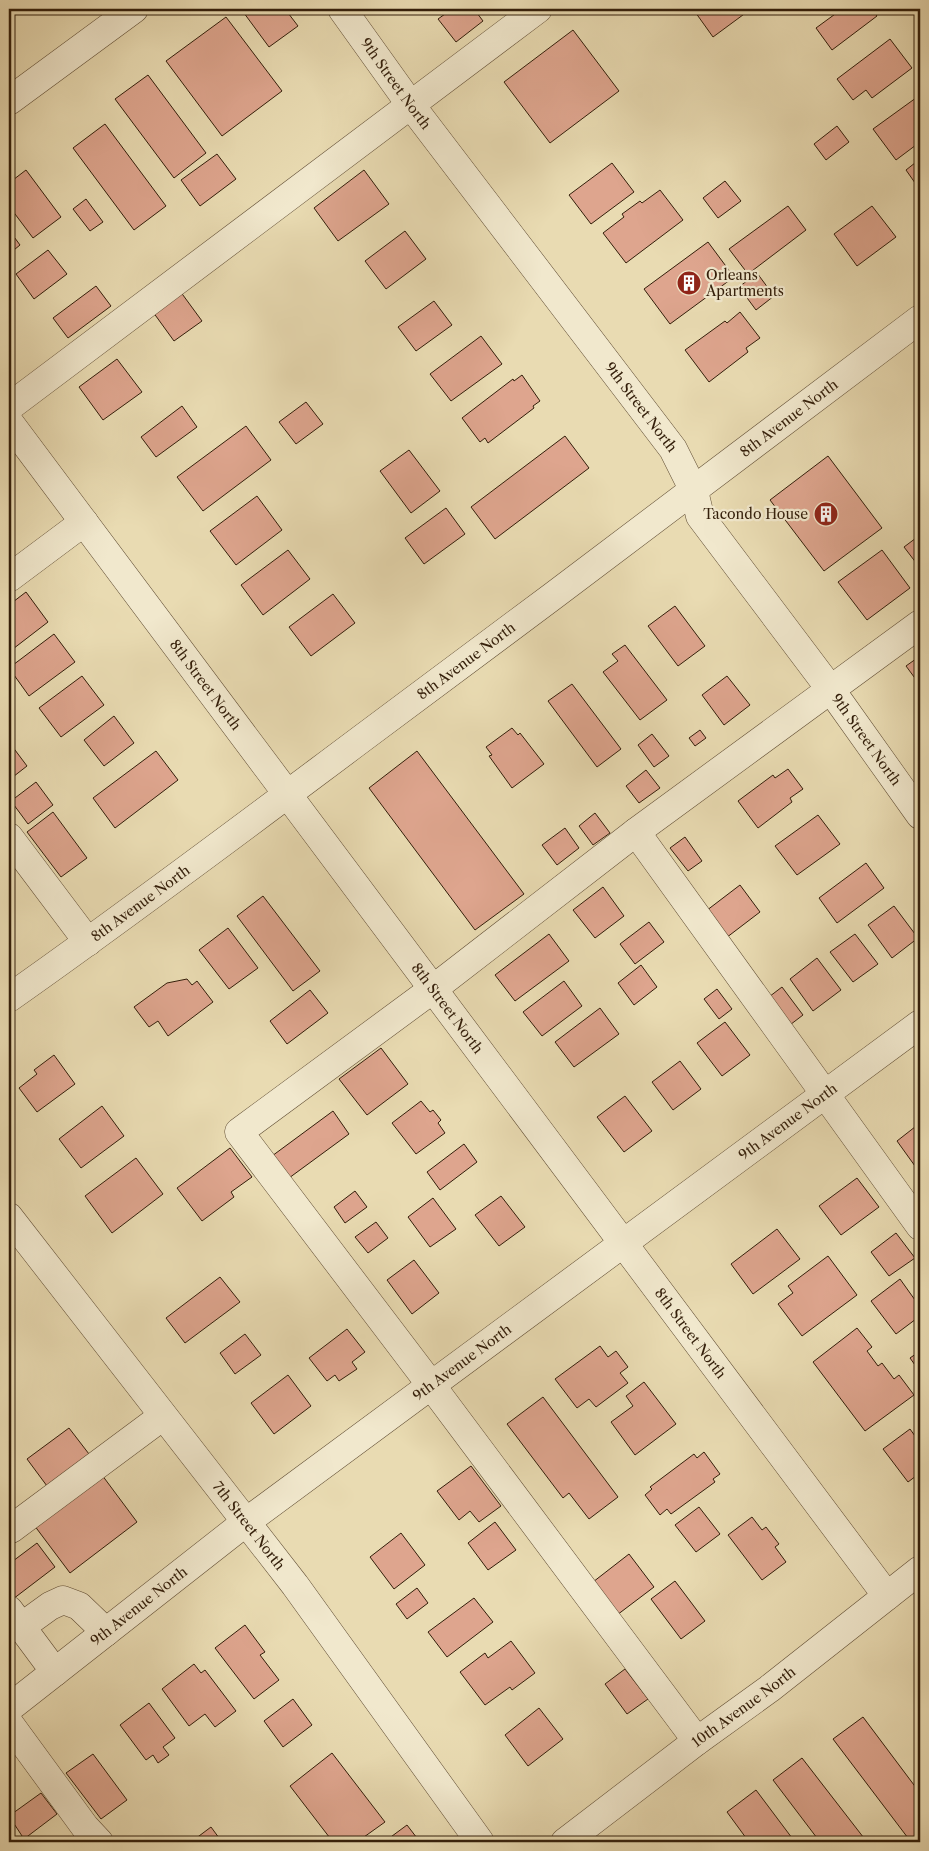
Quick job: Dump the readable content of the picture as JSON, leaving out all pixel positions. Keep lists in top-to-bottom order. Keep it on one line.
{"streets":{"street":["9th Street North","8th Avenue North","8th Street North","9th Avenue North","7th Street North","10th Avenue North"]},"crossings":[["9th Street North","8th Avenue North"],["8th Avenue North","8th Street North"],["8th Street North","9th Avenue North"],["8th Street North","10th Avenue North"],["9th Avenue North","7th Street North"]],"places":{"building":["Orleans Apartments","Tacondo House"]}}
